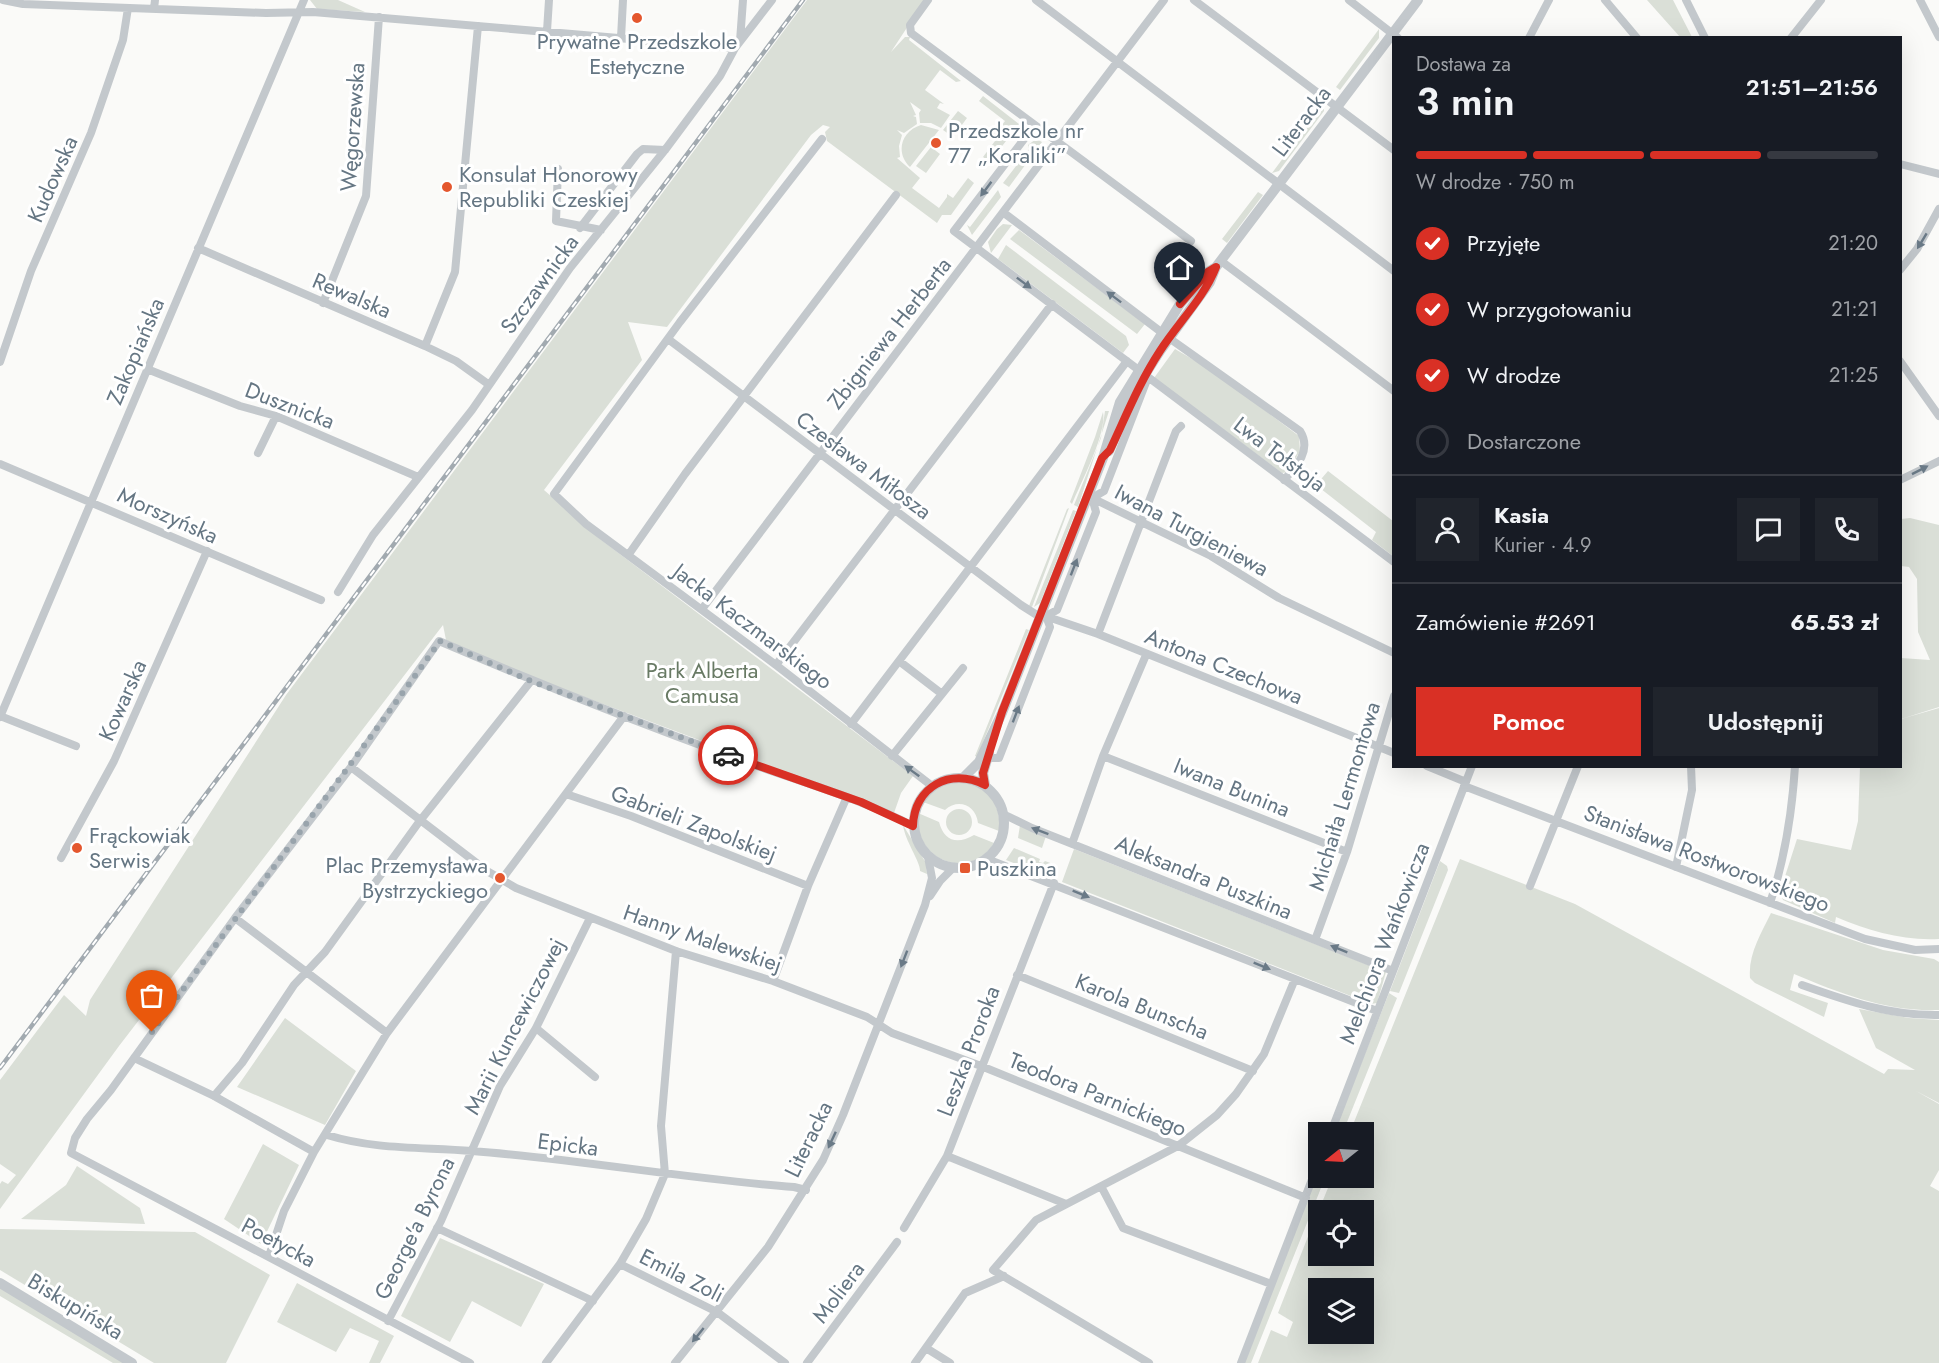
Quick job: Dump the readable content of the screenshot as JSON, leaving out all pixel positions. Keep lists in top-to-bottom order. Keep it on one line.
{"streets":{"street":["Literacka","Węgorzewska","Kudowska","Szczawnicka","Rewalska","Zbigniewa Herberta","Zakopiańska","Dusznicka","Lwa Tołstoja","Czesława Miłosza","Morszyńska","Iwana Turgieniewa","Jacka Kaczmarskiego","Antona Czechowa","Kowarska","Iwana Bunina","Michaiła Lermontowa","Gabrieli Zapolskiej","Stanisława Rostworowskiego","Aleksandra Puszkina","Hanny Malewskiej","Melchiora Wańkowicza","Karola Bunscha","Marii Kuncewiczowej","Leszka Proroka","Teodora Parnickiego","Epicka","George'a Byrona","Poetycka","Emila Zoli","Moliera","Biskupińska"]},"crossings":[["Literacka","Lwa Tołstoja"],["Literacka","Czesława Miłosza"],["Literacka","Iwana Turgieniewa"],["Literacka","Jacka Kaczmarskiego"],["Literacka","Antona Czechowa"],["Literacka","Aleksandra Puszkina"],["Literacka","Hanny Malewskiej"],["Literacka","Teodora Parnickiego"],["Literacka","Epicka"],["Literacka","Emila Zoli"],["Węgorzewska","Rewalska"],["Szczawnicka","Rewalska"],["Szczawnicka","Dusznicka"],["Rewalska","Zakopiańska"],["Zbigniewa Herberta","Lwa Tołstoja"],["Zbigniewa Herberta","Czesława Miłosza"],["Zbigniewa Herberta","Jacka Kaczmarskiego"],["Zakopiańska","Dusznicka"],["Zakopiańska","Morszyńska"],["Czesława Miłosza","Jacka Kaczmarskiego"],["Czesława Miłosza","Antona Czechowa"],["Morszyńska","Kowarska"],["Jacka Kaczmarskiego","Aleksandra Puszkina"],["Antona Czechowa","Michaiła Lermontowa"],["Iwana Bunina","Michaiła Lermontowa"],["Michaiła Lermontowa","Aleksandra Puszkina"],["Stanisława Rostworowskiego","Melchiora Wańkowicza"],["Aleksandra Puszkina","Melchiora Wańkowicza"],["Hanny Malewskiej","Marii Kuncewiczowej"],["Hanny Malewskiej","Teodora Parnickiego"],["Karola Bunscha","Leszka Proroka"],["Marii Kuncewiczowej","Epicka"],["Marii Kuncewiczowej","George'a Byrona"],["Leszka Proroka","Teodora Parnickiego"],["Epicka","George'a Byrona"],["George'a Byrona","Poetycka"]],"parks":["Park Alberta Camusa"],"places":{"other":["Prywatne Przedszkole Estetyczne","Przedszkole nr 77 „Koraliki”","Konsulat Honorowy Republiki Czeskiej","Frąckowiak Serwis","Plac Przemysława Bystrzyckiego"],"transit":["Puszkina"]},"north":"left","page":{"heading":["3 min","Dostawa za","21:51–21:56"],"panel":["Kasia","Kurier · 4.9","Zamówienie #2691","65.53 zł"],"bar":"W drodze · 750 m","list":[["Przyjęte","21:20"],["W przygotowaniu","21:21"],["W drodze","21:25"],"Dostarczone"],"buttons":["Pomoc","Udostępnij"]}}
